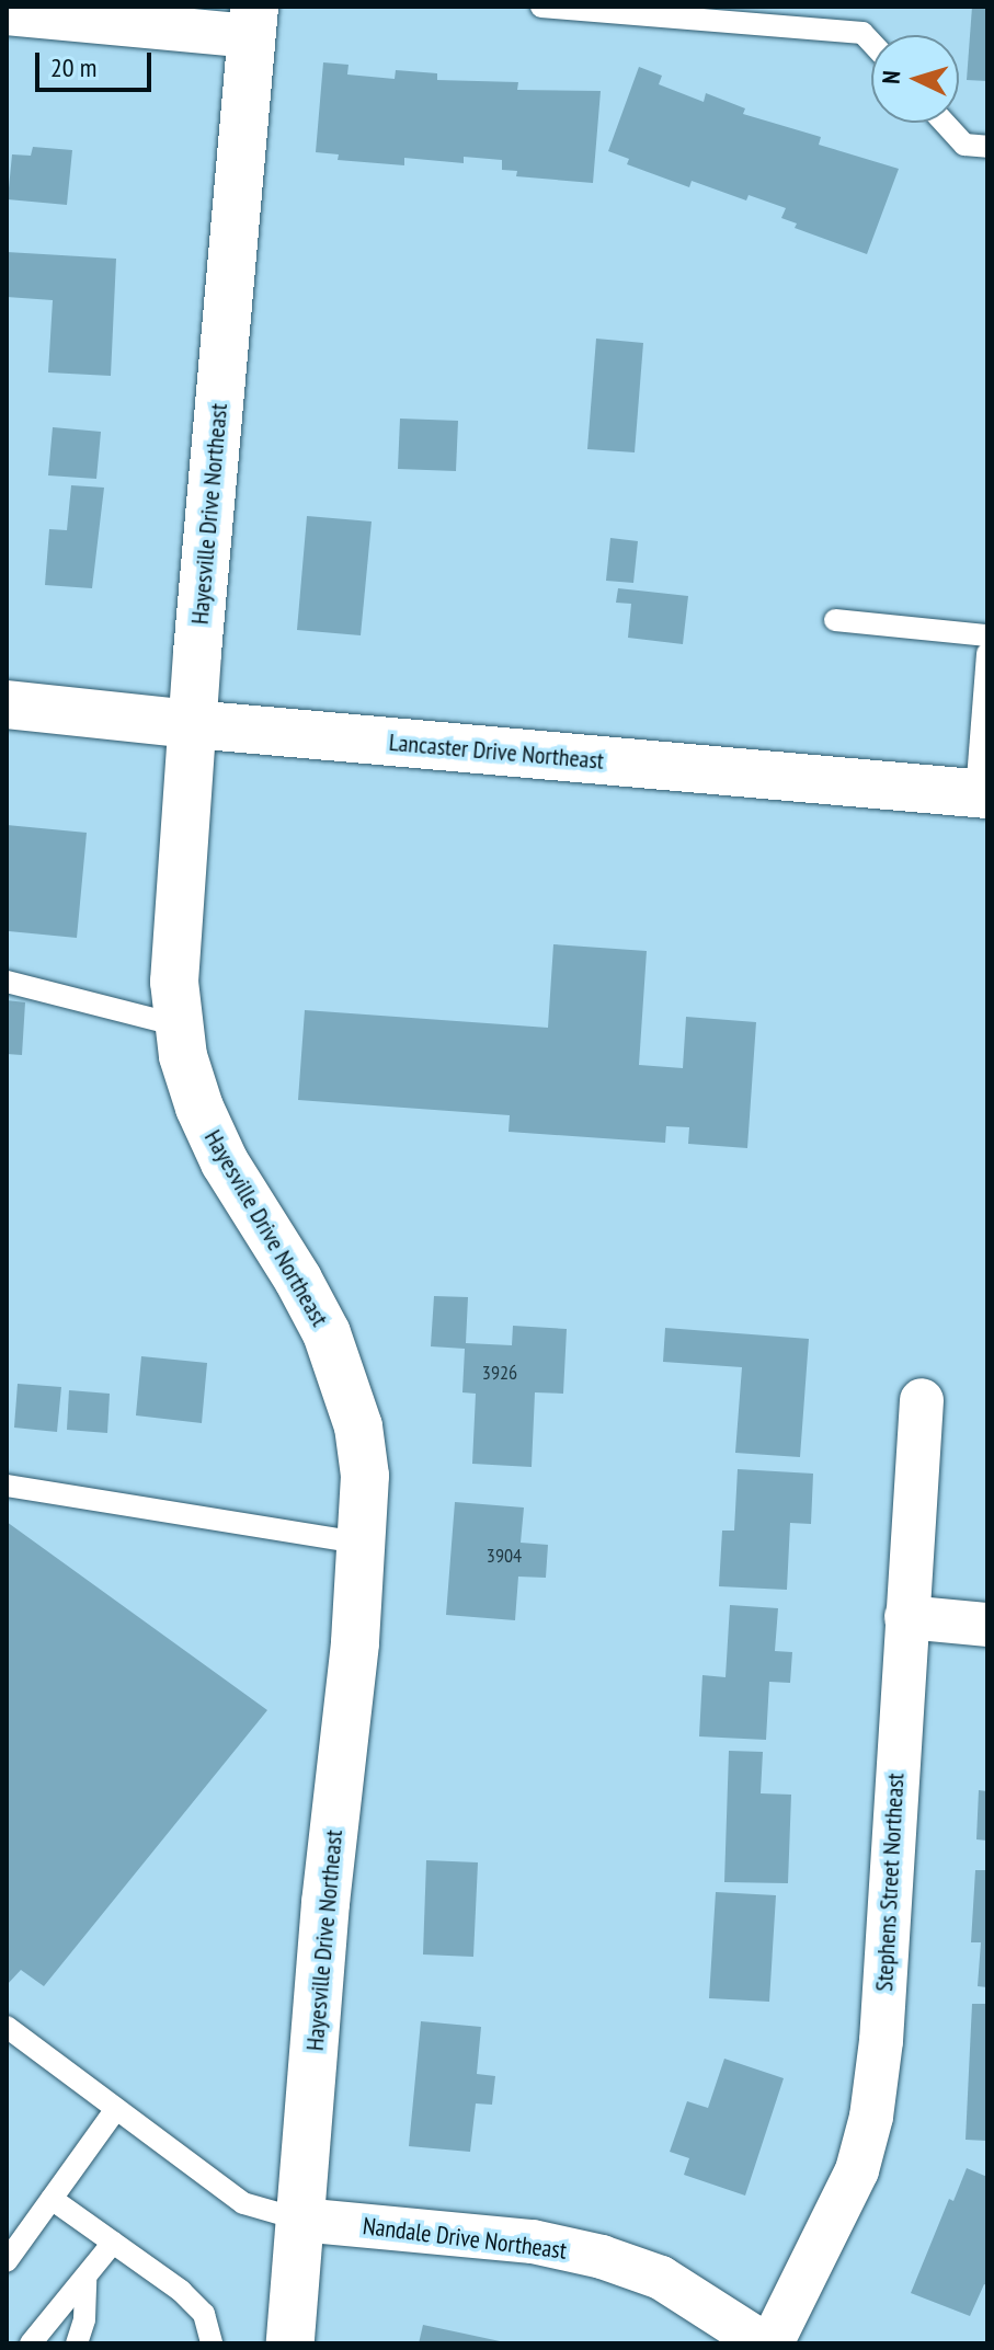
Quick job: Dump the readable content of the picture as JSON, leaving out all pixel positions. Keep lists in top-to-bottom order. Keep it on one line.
{"streets":{"street":["Hayesville Drive Northeast","Lancaster Drive Northeast","Stephens Street Northeast","Nandale Drive Northeast"]},"crossings":[["Hayesville Drive Northeast","Lancaster Drive Northeast"],["Hayesville Drive Northeast","Nandale Drive Northeast"]],"house_numbers":["3926","3904"],"scale_bar":"20 m","north":"left"}
